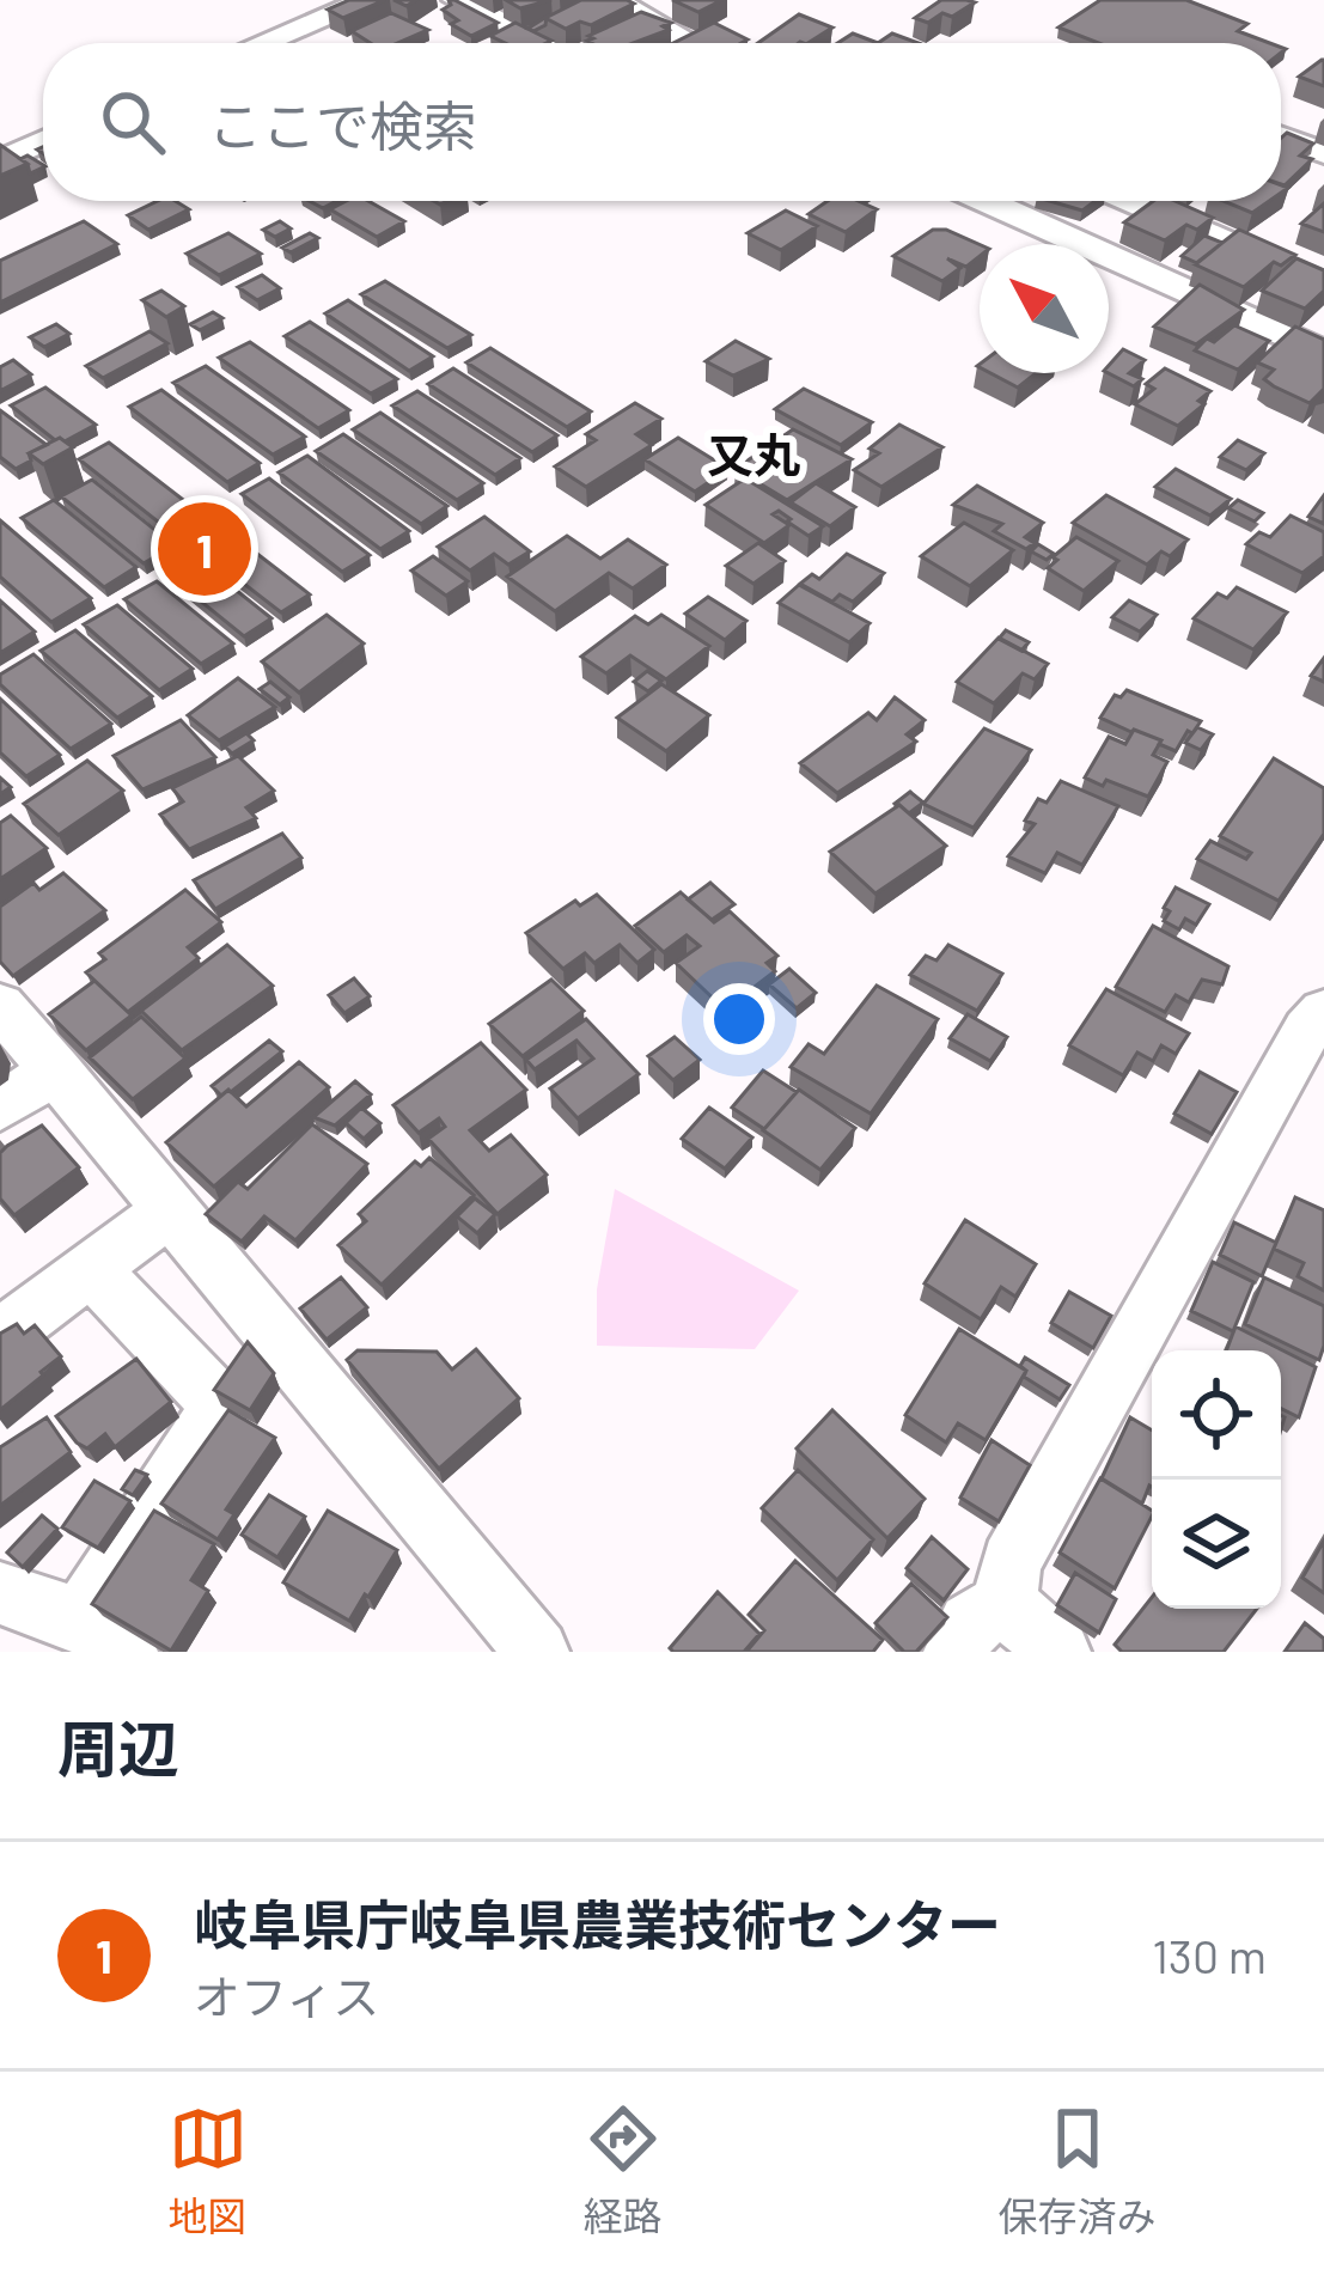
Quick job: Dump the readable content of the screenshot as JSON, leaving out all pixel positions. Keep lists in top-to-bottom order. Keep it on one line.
{"districts":["又丸"],"north":"top left","page":{"search":"ここで検索","pins":"1","heading":"周辺","list":[{"mark":"1","name":"岐阜県庁岐阜県農業技術センター","note":"オフィス","value":"130 m"}],"nav":["地図","経路","保存済み"]}}
